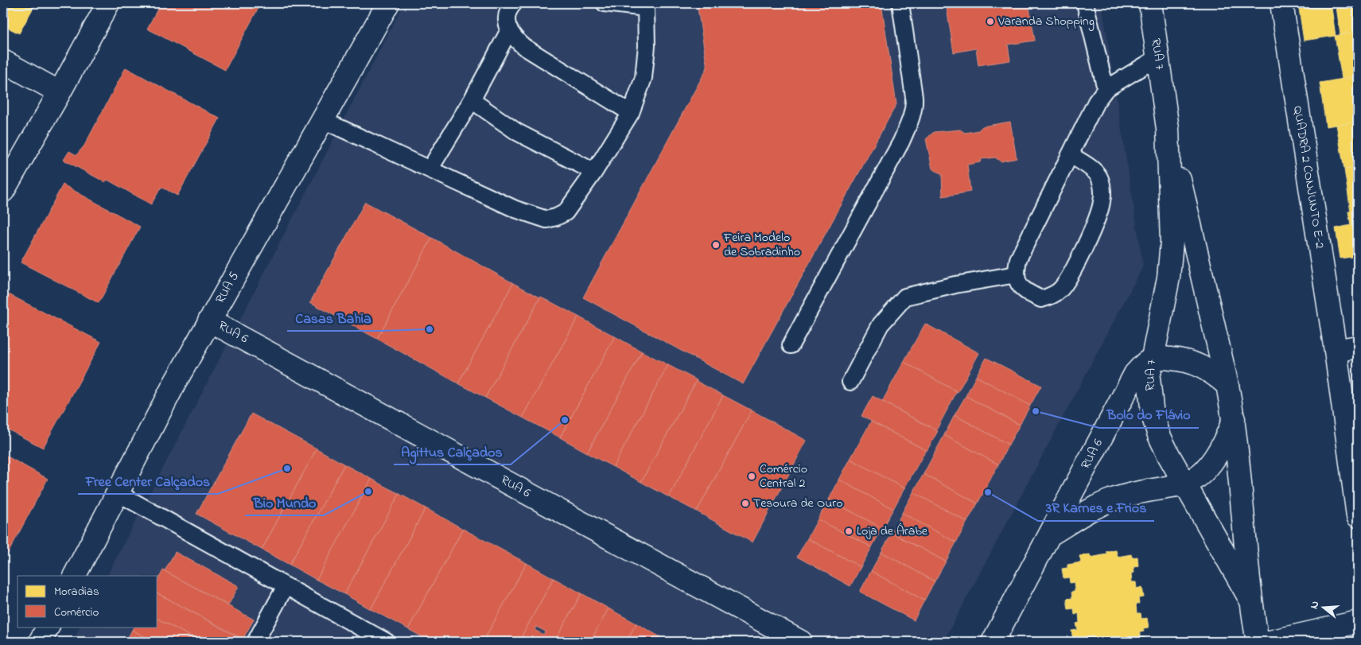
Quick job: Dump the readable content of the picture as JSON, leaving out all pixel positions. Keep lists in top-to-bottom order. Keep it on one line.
{"streets":{"street":["RUA 7","QUADRA 2 CONJUNTO E-2","RUA 5","RUA 6"]},"crossings":[["RUA 7","RUA 6"],["RUA 5","RUA 6"]],"places":["Varanda Shopping","Feira Modelo de Sobradinho","Casas Bahia","Bolo do Flávio","Agittus Calçados","Free Center Calçados","Comércio Central 2","Bio Mundo","3R Karnes e Frios","Tesoura de Ouro","Loja de Árabe"],"legend":["Moradias","Comércio"],"north":"left"}
